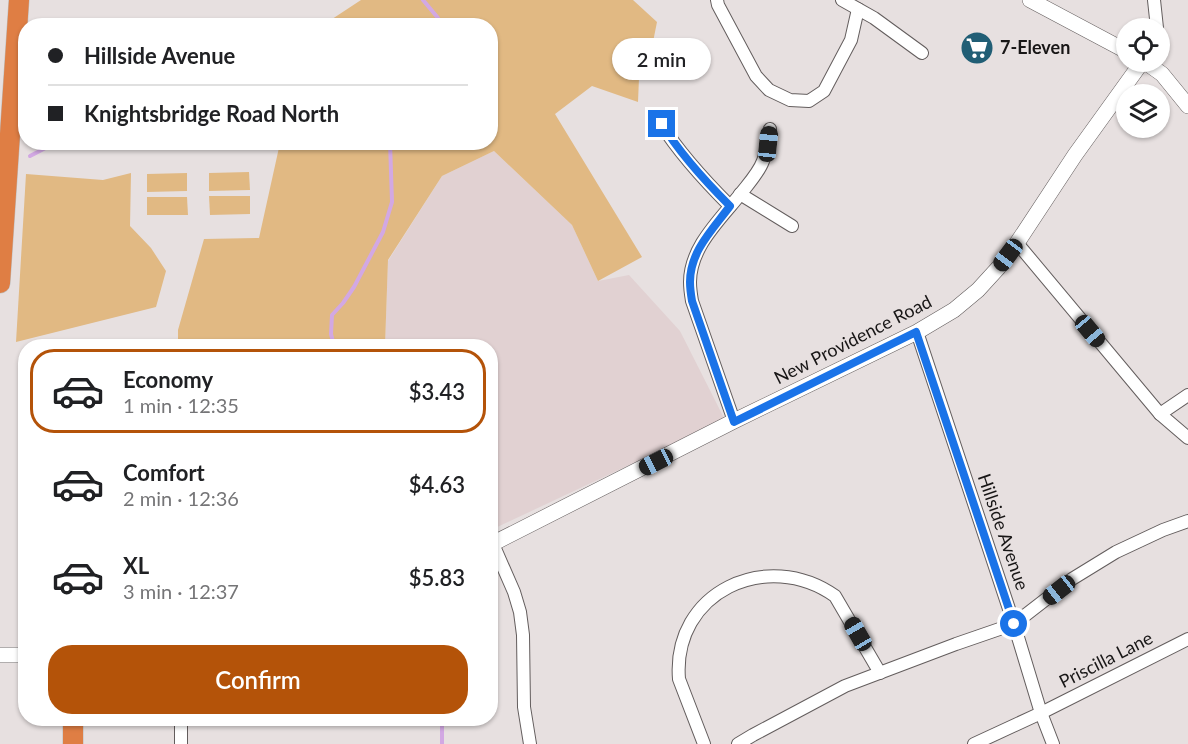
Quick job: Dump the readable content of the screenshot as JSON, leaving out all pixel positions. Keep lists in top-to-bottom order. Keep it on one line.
{"streets":{"street":["New Providence Road","Hillside Avenue","Priscilla Lane"]},"crossings":[["New Providence Road","Hillside Avenue"],["Hillside Avenue","Priscilla Lane"]],"places":{"supermarket":["7-Eleven"]},"page":{"banner":["Hillside Avenue","Knightsbridge Road North"],"bubble":"2 min","list":[{"name":"Economy","note":"1 min · 12:35","value":"$3.43"},{"name":"Comfort","note":"2 min · 12:36","value":"$4.63"},{"name":"XL","note":"3 min · 12:37","value":"$5.83"}],"buttons":"Confirm"}}
